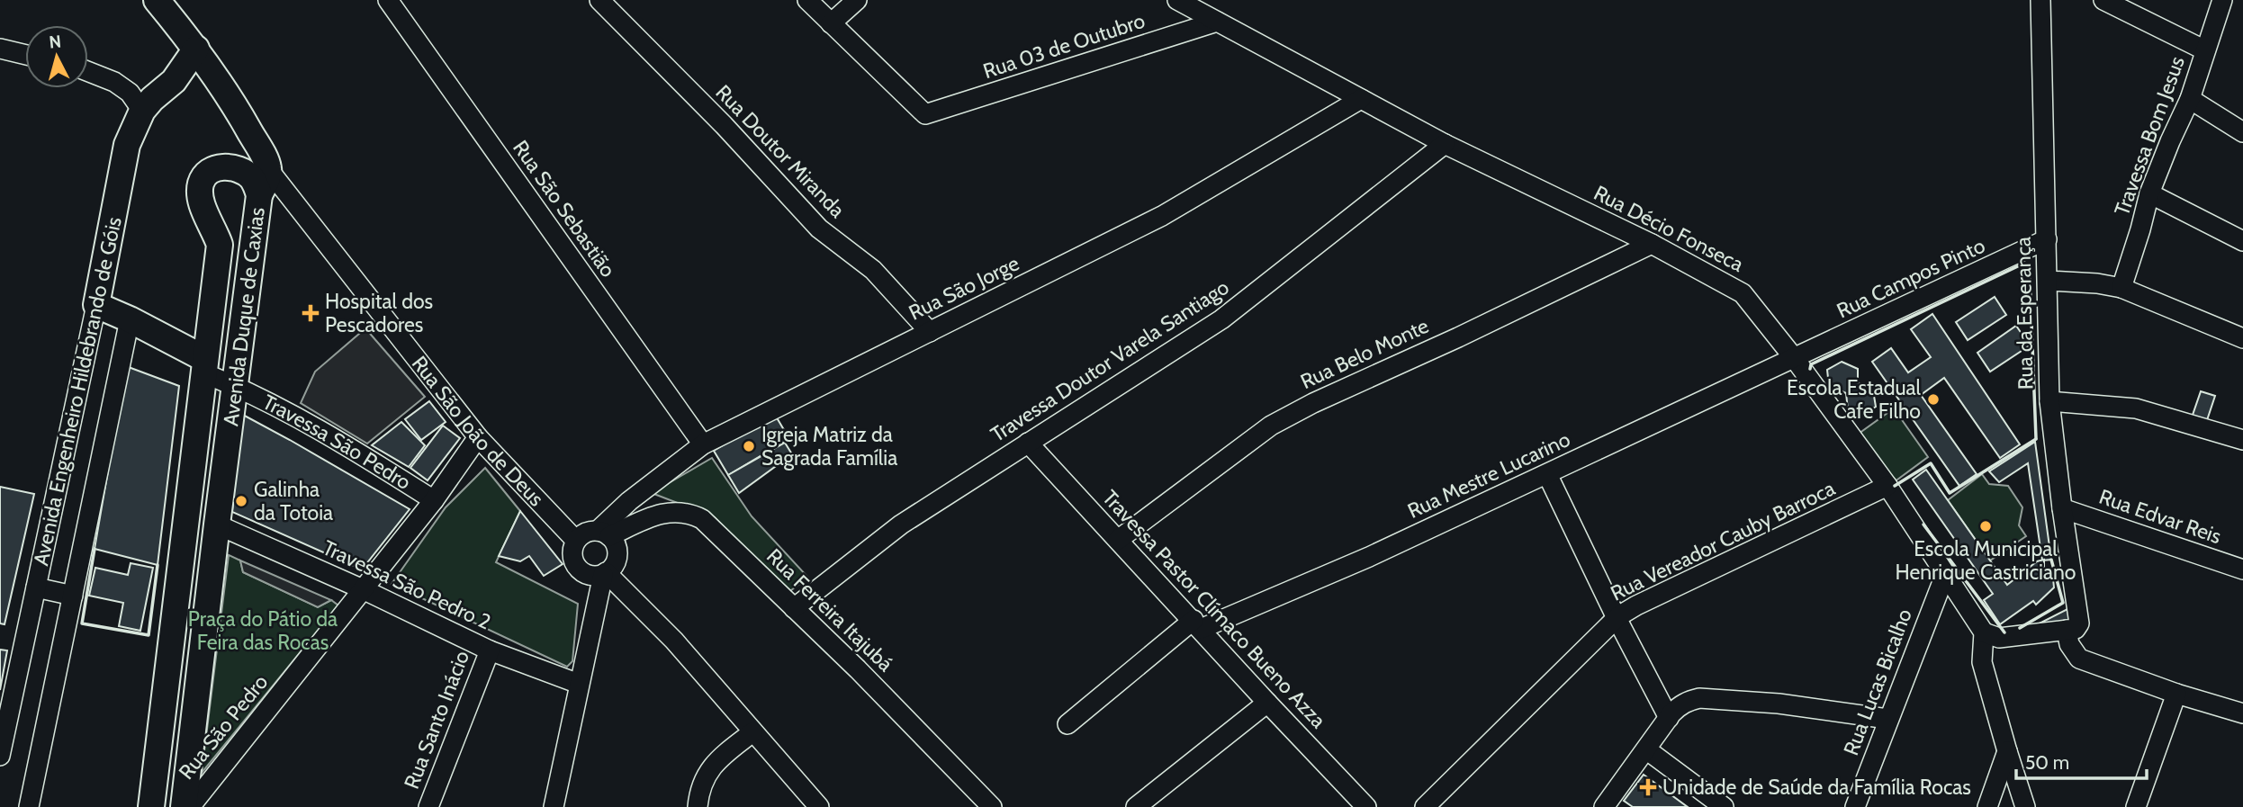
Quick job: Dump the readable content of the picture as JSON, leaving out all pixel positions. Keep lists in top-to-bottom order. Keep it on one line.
{"streets":{"main road":["Avenida Duque de Caxias","Avenida Engenheiro Hildebrando de Góis","Rua São João de Deus","Travessa São Pedro"],"street":["Rua 03 de Outubro","Travessa Bom Jesus","Rua Doutor Miranda","Rua São Sebastião","Rua Décio Fonseca","Rua Campos Pinto","Rua São Jorge","Rua da Esperança","Rua Belo Monte","Travessa Doutor Varela Santiago","Rua Mestre Lucarino","Rua Edvar Reis","Rua Vereador Cauby Barroca","Travessa São Pedro 2","Travessa Pastor Clímaco Bueno Azza","Rua Ferreira Itajubá","Rua Lucas Bicalho","Rua Santo Inácio","Rua São Pedro"]},"crossings":[["Rua 03 de Outubro","Rua Décio Fonseca"],["Rua Doutor Miranda","Rua São Jorge"],["Rua São Sebastião","Rua São Jorge"],["Rua Décio Fonseca","Rua Campos Pinto"],["Rua Décio Fonseca","Rua São Jorge"],["Rua Décio Fonseca","Rua Belo Monte"],["Rua Décio Fonseca","Travessa Doutor Varela Santiago"],["Rua Décio Fonseca","Rua Mestre Lucarino"],["Rua Décio Fonseca","Rua Vereador Cauby Barroca"],["Rua Décio Fonseca","Rua Lucas Bicalho"],["Rua Campos Pinto","Rua da Esperança"],["Rua Campos Pinto","Rua Mestre Lucarino"],["Rua São Jorge","Rua São João de Deus"],["Rua São Jorge","Rua Ferreira Itajubá"],["Rua da Esperança","Rua Edvar Reis"],["Avenida Duque de Caxias","Travessa São Pedro"],["Avenida Duque de Caxias","Travessa São Pedro 2"],["Rua Belo Monte","Travessa Pastor Clímaco Bueno Azza"],["Travessa Doutor Varela Santiago","Travessa Pastor Clímaco Bueno Azza"],["Travessa Doutor Varela Santiago","Rua Ferreira Itajubá"],["Avenida Engenheiro Hildebrando de Góis","Rua São João de Deus"],["Avenida Engenheiro Hildebrando de Góis","Travessa São Pedro"],["Rua São João de Deus","Rua Ferreira Itajubá"],["Rua São João de Deus","Rua São Pedro"],["Travessa São Pedro","Rua São Pedro"],["Rua Mestre Lucarino","Travessa Pastor Clímaco Bueno Azza"],["Travessa São Pedro 2","Rua Santo Inácio"],["Travessa São Pedro 2","Rua São Pedro"]],"parks":["Praça do Pátio da Feira das Rocas"],"places":{"health":["Hospital dos Pescadores","Unidade de Saúde da Família Rocas"],"other":["Escola Estadual Cafe Filho","Igreja Matriz da Sagrada Família","Galinha da Totoia","Escola Municipal Henrique Castriciano"]},"scale_bar":"50 m","north":"top"}
